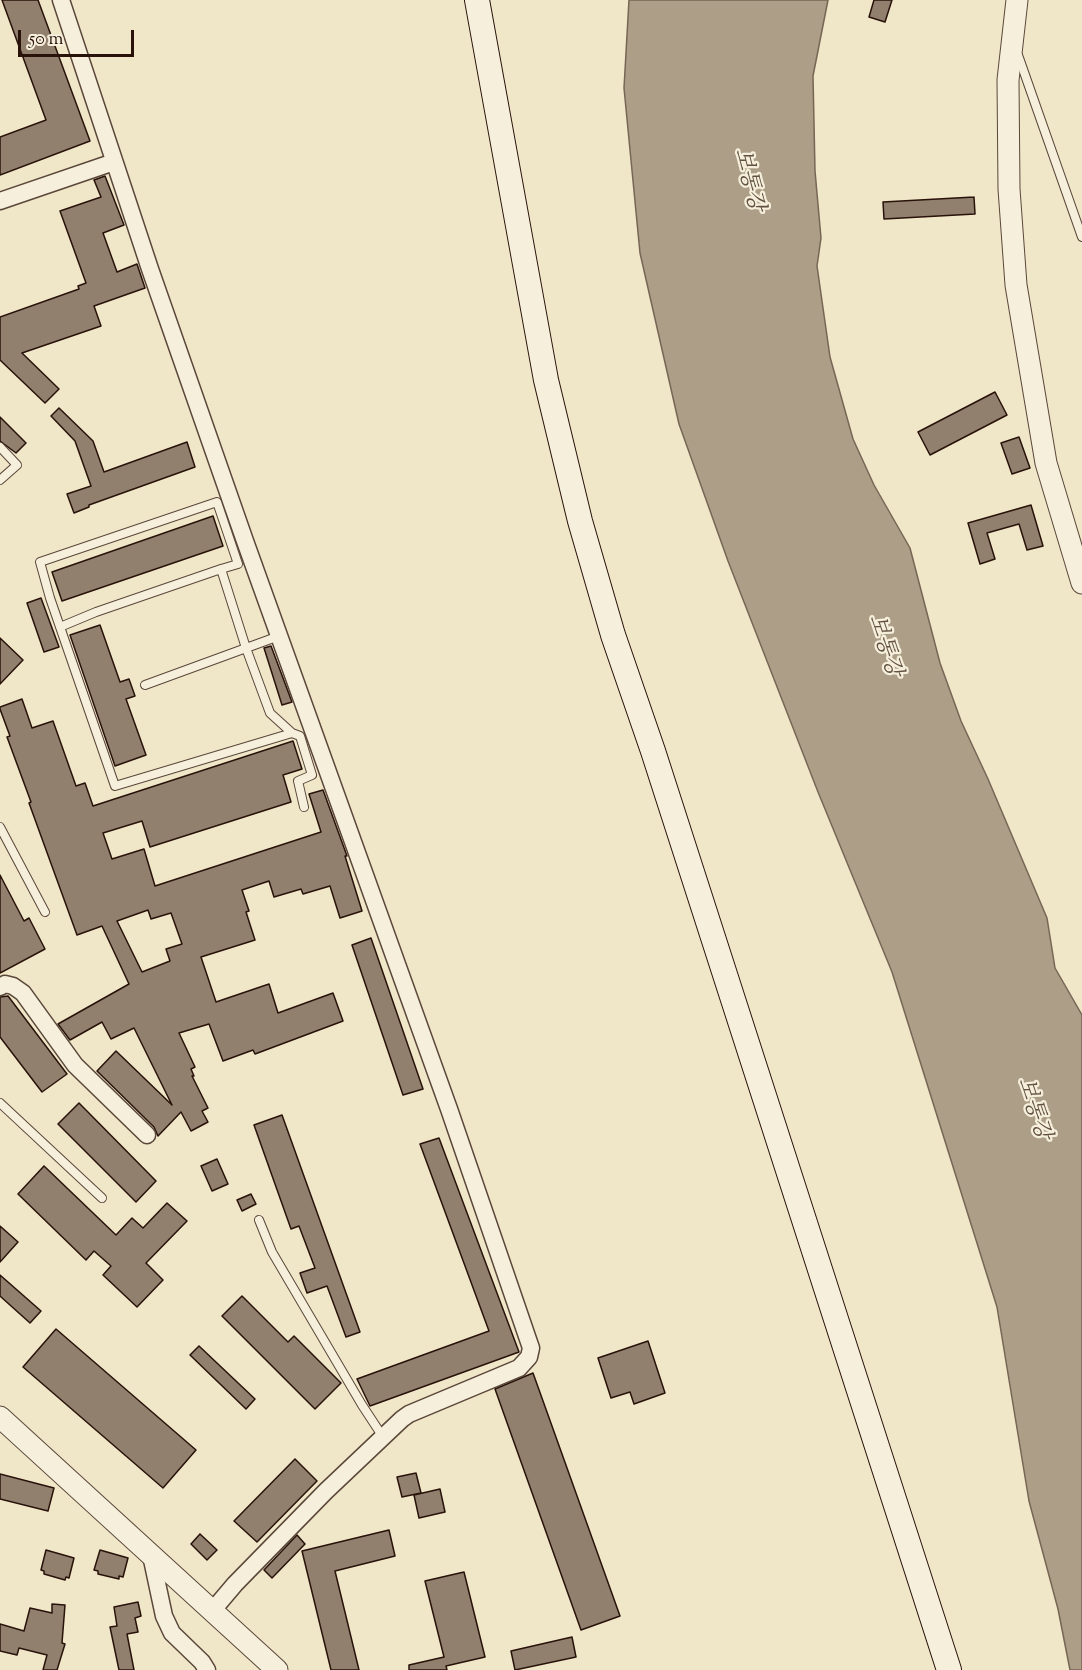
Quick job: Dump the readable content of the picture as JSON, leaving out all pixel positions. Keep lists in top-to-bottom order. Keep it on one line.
{"water":["보통강"],"scale_bar":"50 m"}
